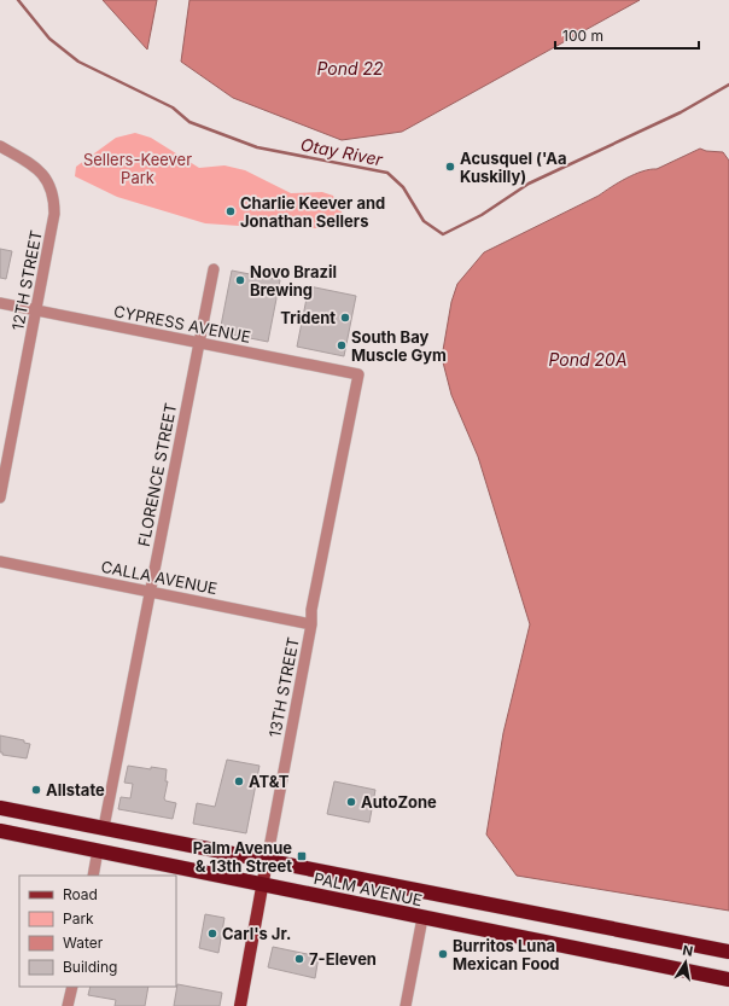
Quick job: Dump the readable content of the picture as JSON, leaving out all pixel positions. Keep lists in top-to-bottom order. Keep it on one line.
{"streets":{"highway":["PALM AVENUE"],"main road":["13TH STREET"],"street":["12TH STREET","CYPRESS AVENUE","FLORENCE STREET","CALLA AVENUE"]},"crossings":[["12TH STREET","CYPRESS AVENUE"],["CYPRESS AVENUE","FLORENCE STREET"],["CYPRESS AVENUE","13TH STREET"],["FLORENCE STREET","CALLA AVENUE"],["FLORENCE STREET","PALM AVENUE"],["CALLA AVENUE","13TH STREET"],["13TH STREET","PALM AVENUE"]],"water":["Pond 22","Otay River","Pond 20A"],"parks":["Sellers-Keever Park"],"places":{"other":["Acusquel ('Aa Kuskilly)","Charlie Keever and Jonathan Sellers","Novo Brazil Brewing","Trident","South Bay Muscle Gym","AT&T","Allstate","AutoZone","Carl's Jr.","Burritos Luna Mexican Food","7-Eleven"],"transit":["Palm Avenue & 13th Street"]},"legend":["Road","Park","Water","Building"],"scale_bar":"100 m","north":"top"}
